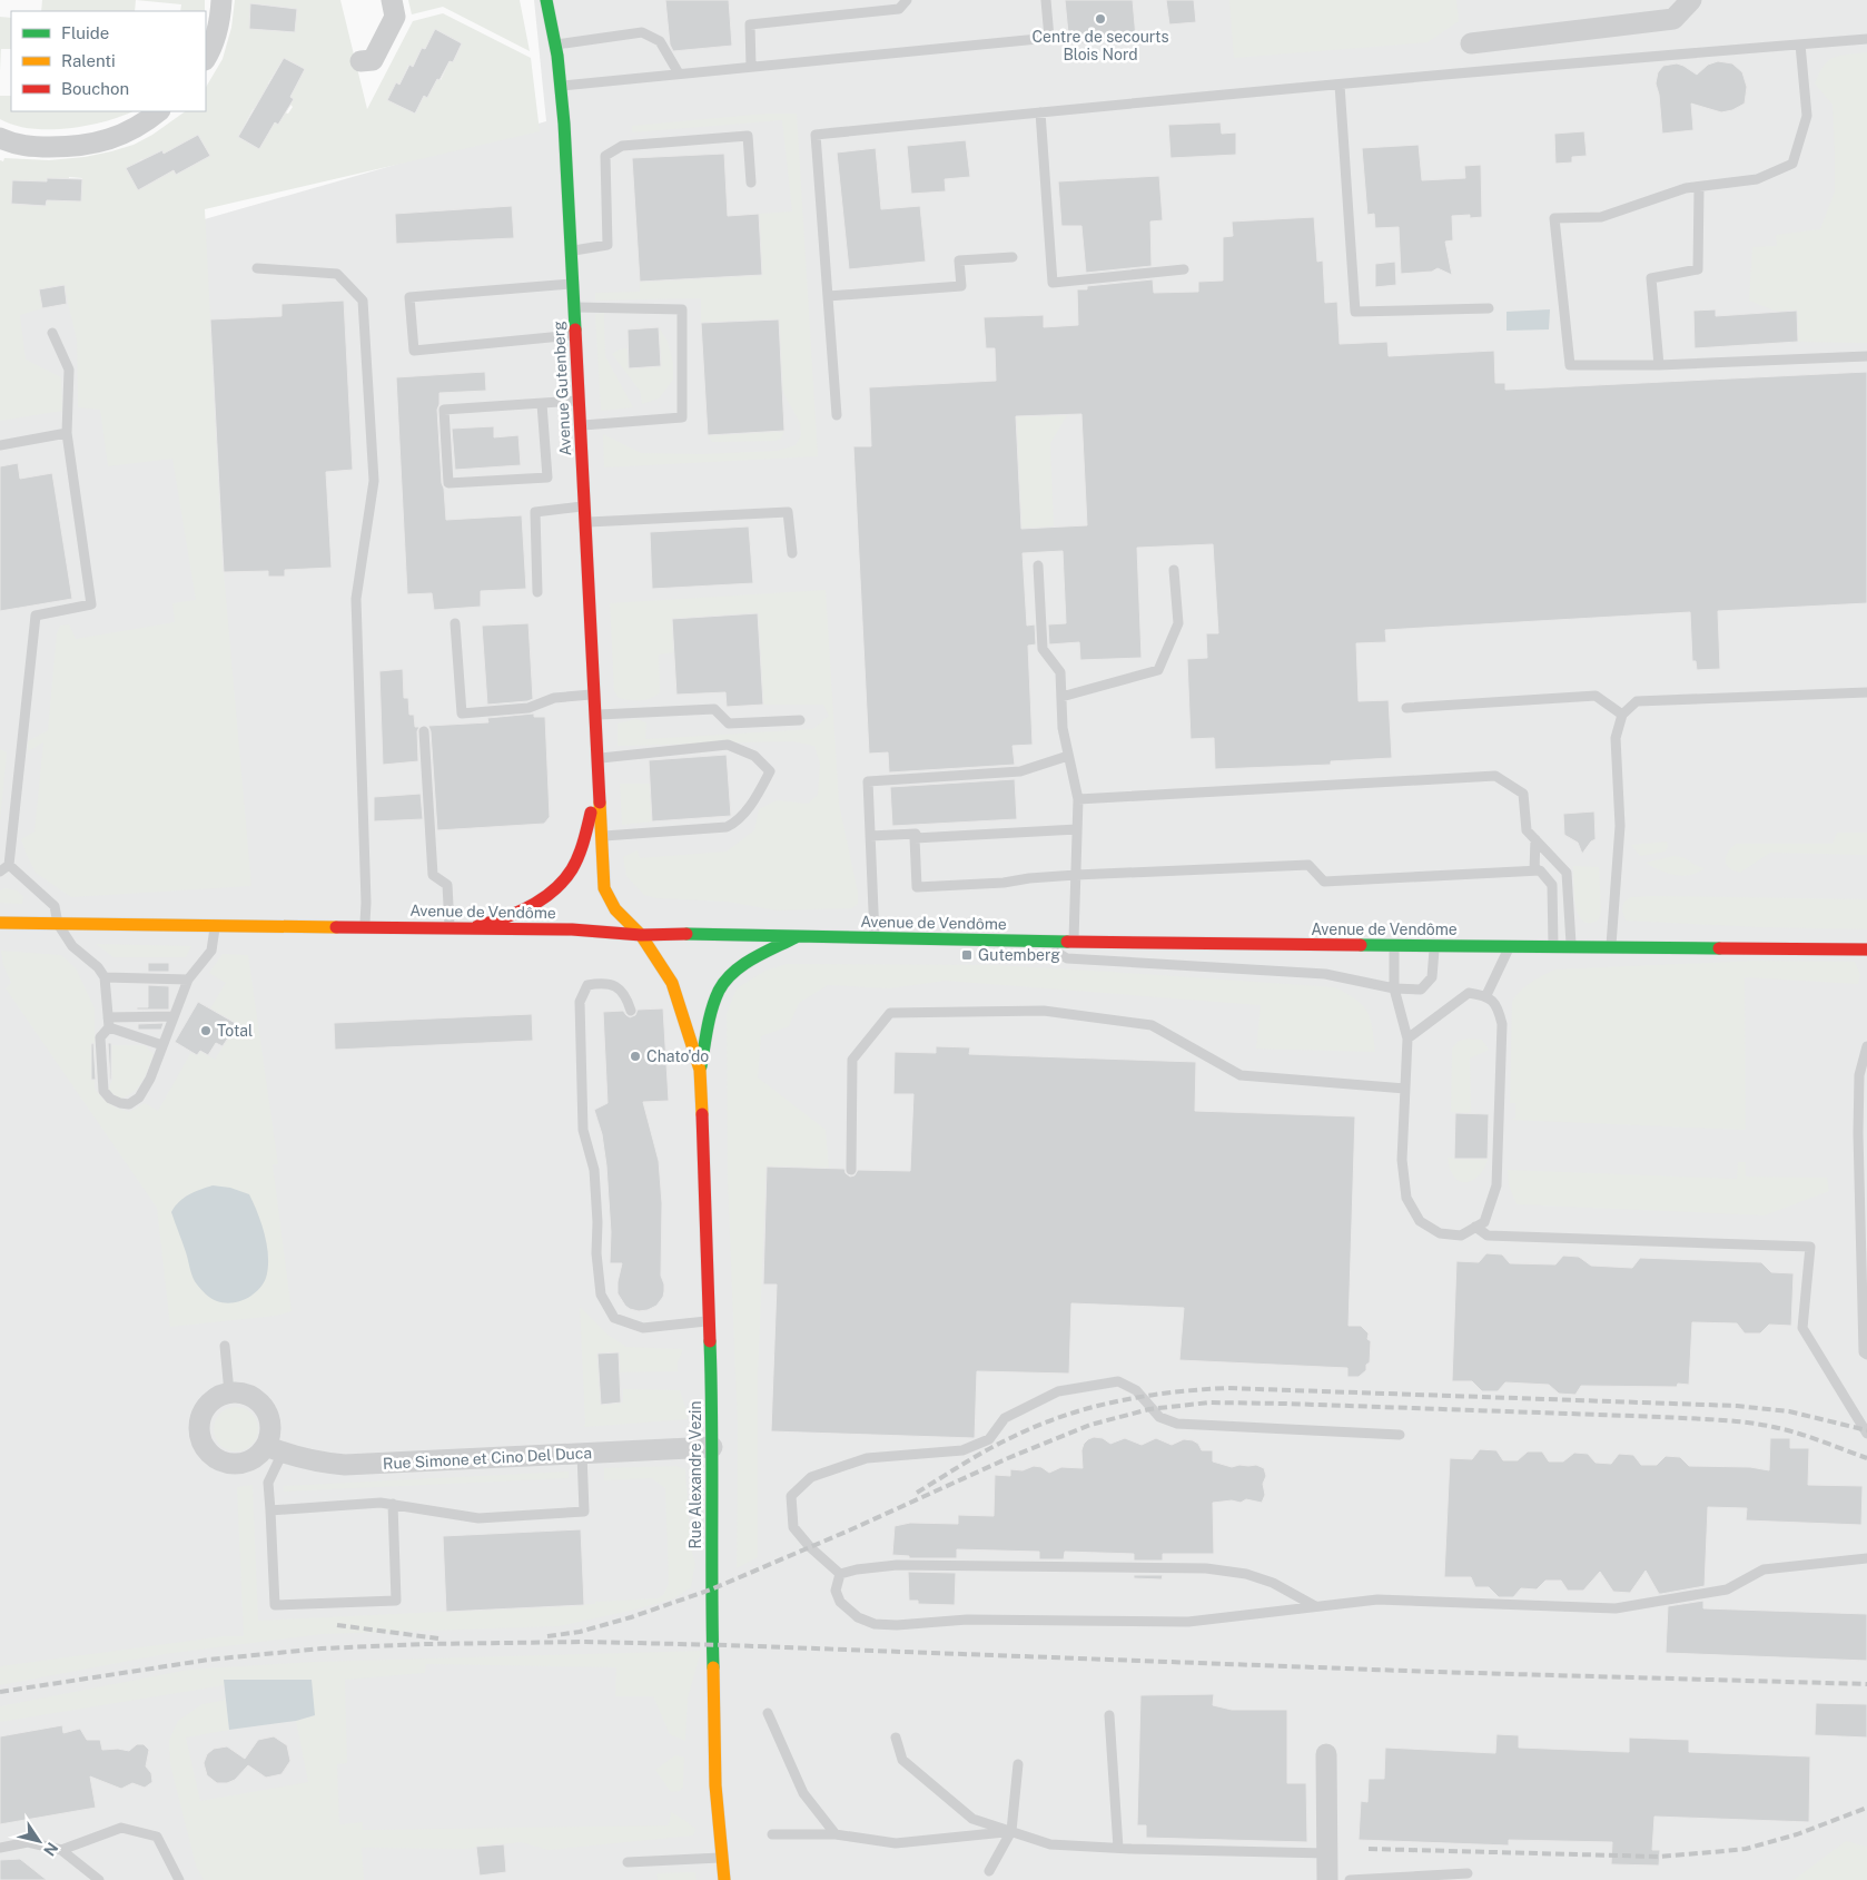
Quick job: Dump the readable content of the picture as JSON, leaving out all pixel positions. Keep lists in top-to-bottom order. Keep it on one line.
{"streets":{"main road":["Avenue Gutenberg","Avenue de Vendôme","Rue Alexandre Vezin"],"street":["Rue Simone et Cino Del Duca"]},"crossings":[["Avenue Gutenberg","Avenue de Vendôme"],["Avenue Gutenberg","Rue Alexandre Vezin"],["Avenue de Vendôme","Rue Alexandre Vezin"],["Rue Simone et Cino Del Duca","Rue Alexandre Vezin"]],"places":{"other":["Centre de secourts Blois Nord","Total","Chato'do"],"transit":["Gutemberg"]},"legend":["Fluide","Ralenti","Bouchon"],"north":"bottom right"}
